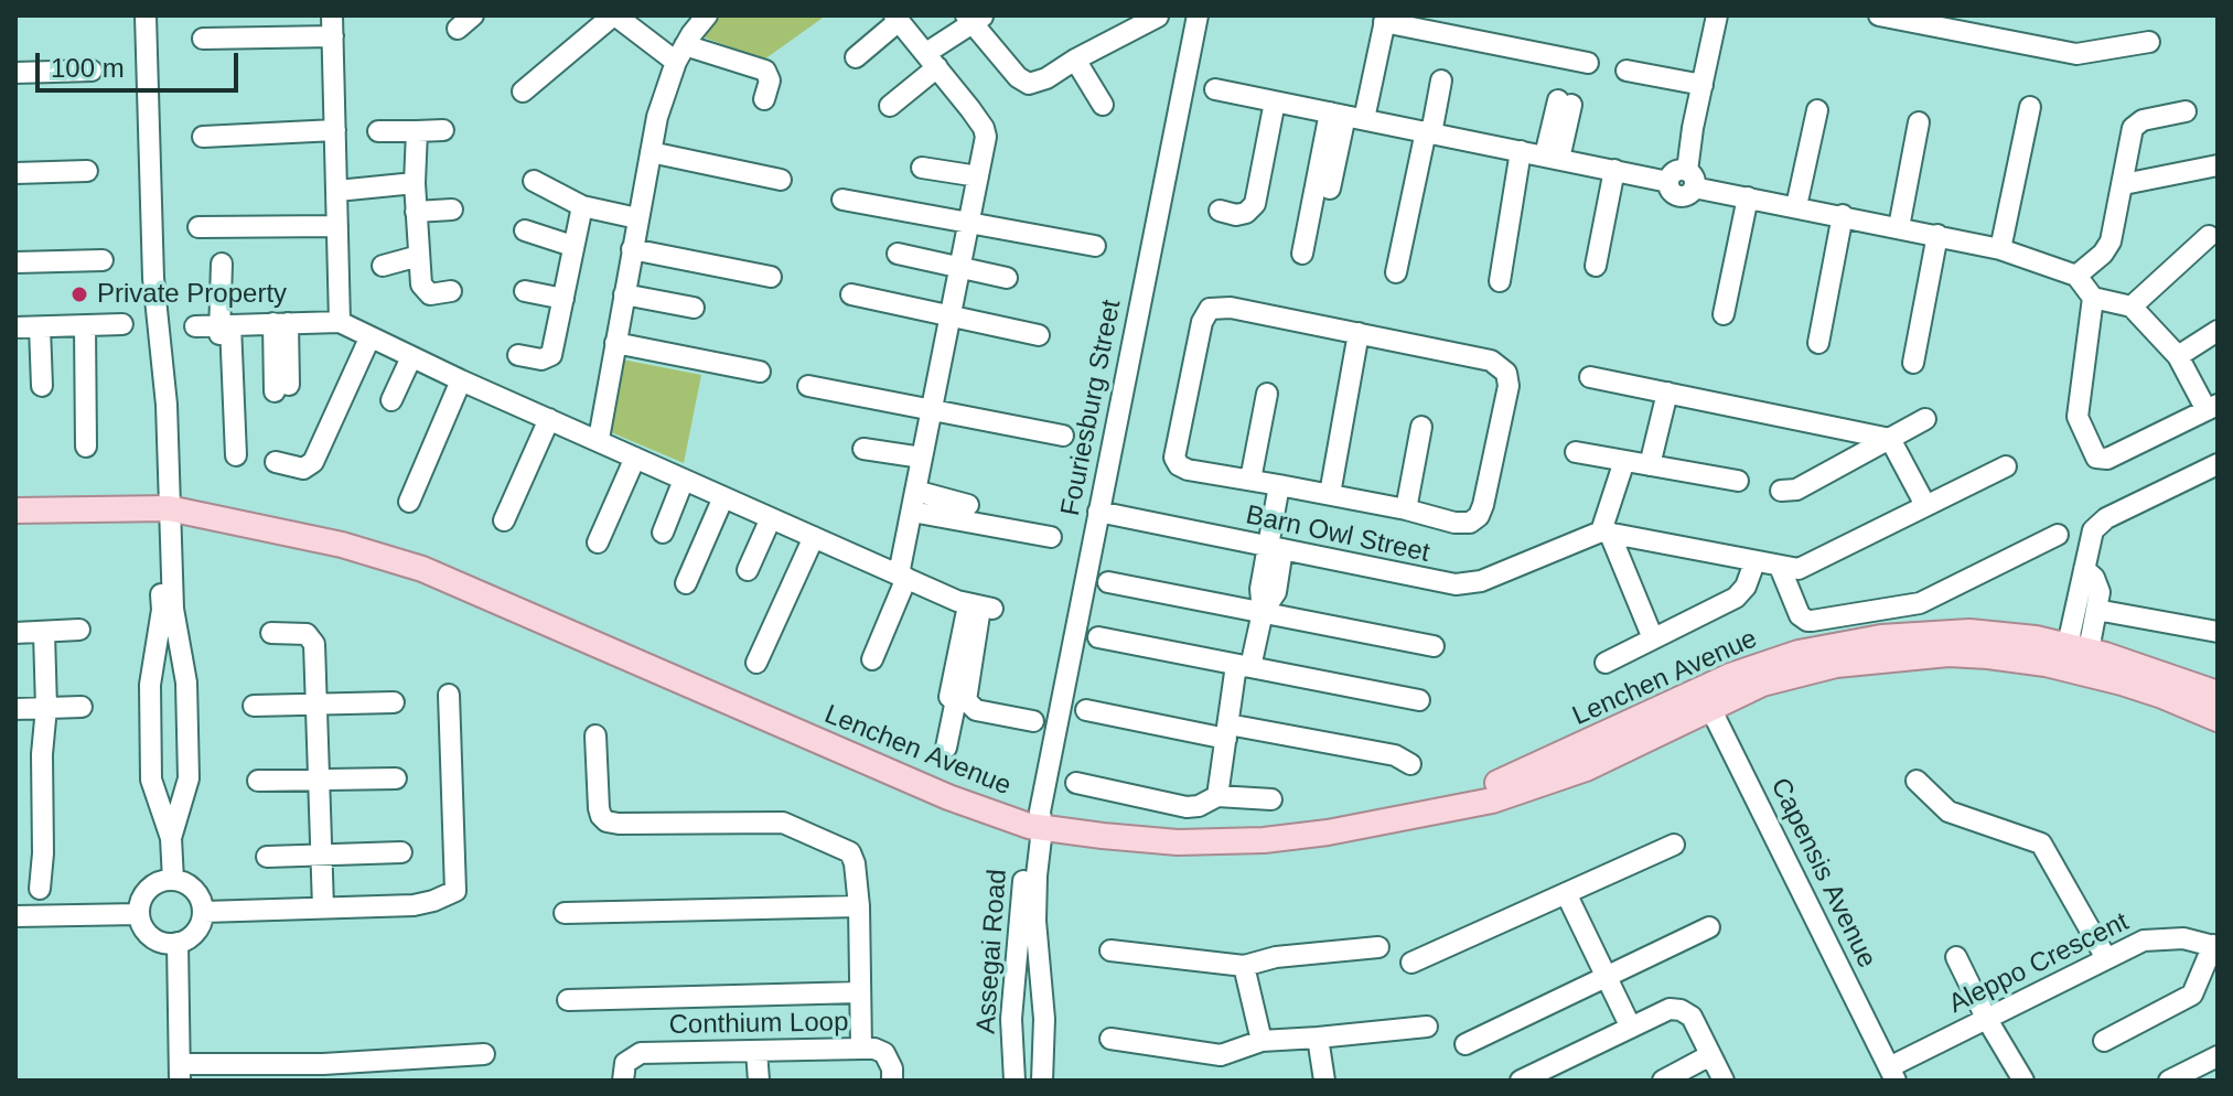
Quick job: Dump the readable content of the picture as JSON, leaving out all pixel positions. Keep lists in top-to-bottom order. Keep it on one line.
{"streets":{"main road":["Lenchen Avenue"],"street":["Fouriesburg Street","Barn Owl Street","Capensis Avenue","Assegai Road","Aleppo Crescent","Conthium Loop"]},"crossings":[["Fouriesburg Street","Barn Owl Street"],["Fouriesburg Street","Lenchen Avenue"],["Fouriesburg Street","Assegai Road"],["Lenchen Avenue","Capensis Avenue"],["Lenchen Avenue","Assegai Road"],["Capensis Avenue","Aleppo Crescent"]],"places":["Private Property"],"scale_bar":"100 m"}
